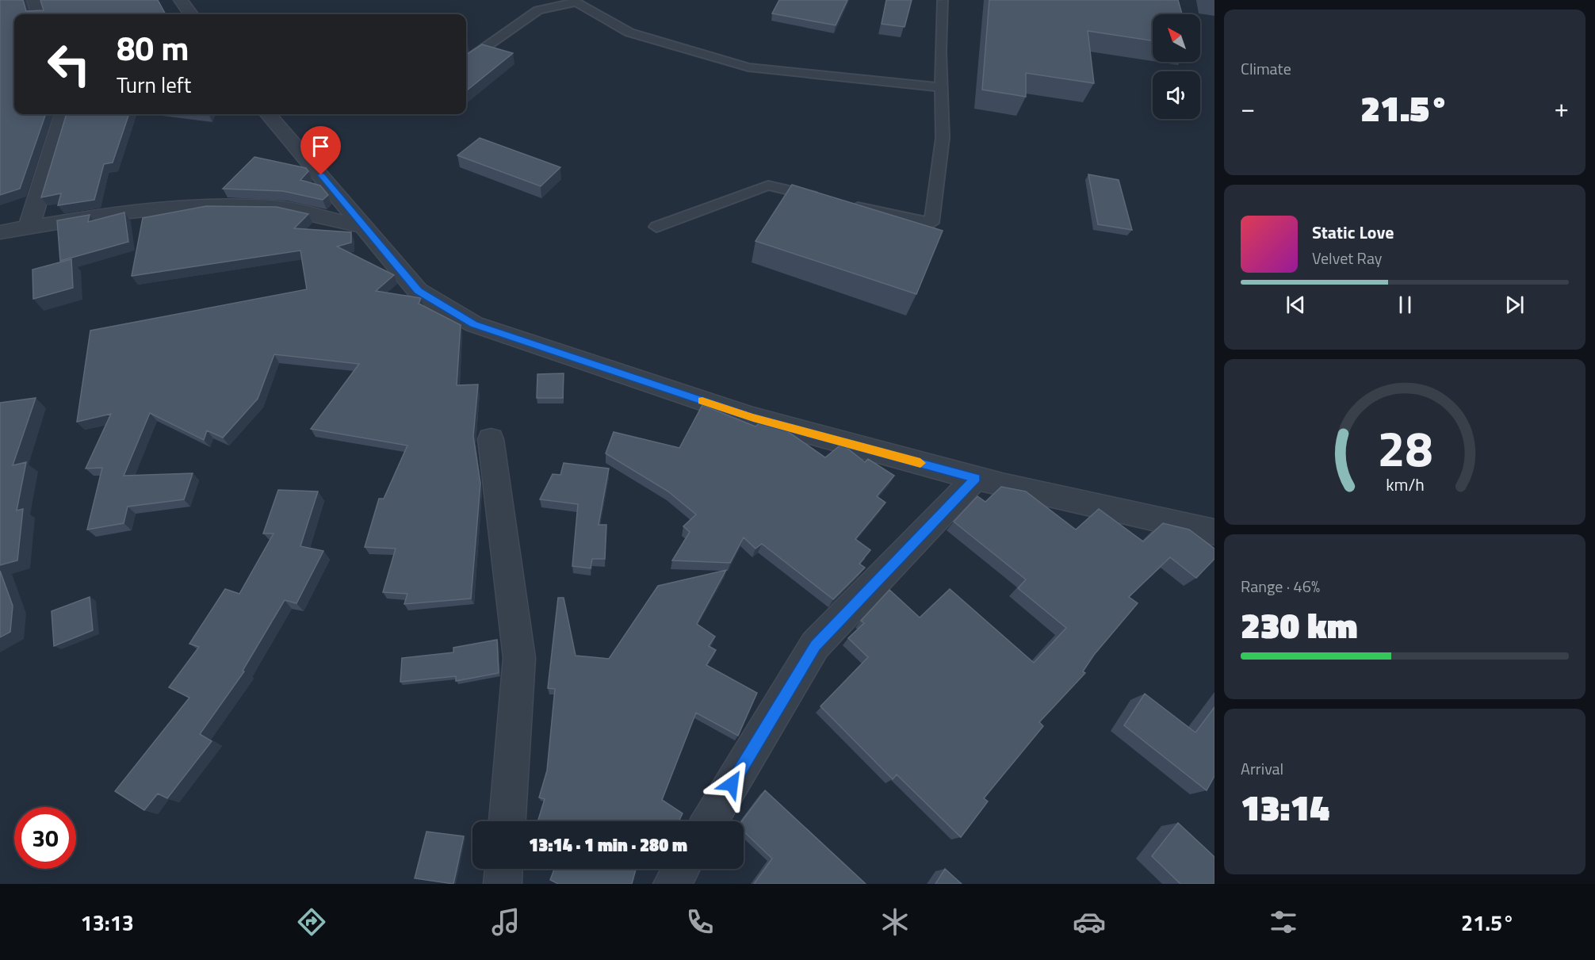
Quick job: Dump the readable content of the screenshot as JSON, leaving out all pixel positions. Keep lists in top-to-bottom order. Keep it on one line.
{"north":"top left","page":{"tile":["Climate",["Range · 46%","230 km"],["Arrival","13:14"]],"turn":["80 m","Turn left"],"heat":["−","21.5°","+"],"song":["Static Love","Velvet Ray"],"limit":"30","trip":"13:14 · 1 min · 280 m","tabs":["13:13","21.5°"],"gauge":["28","km/h"]}}
